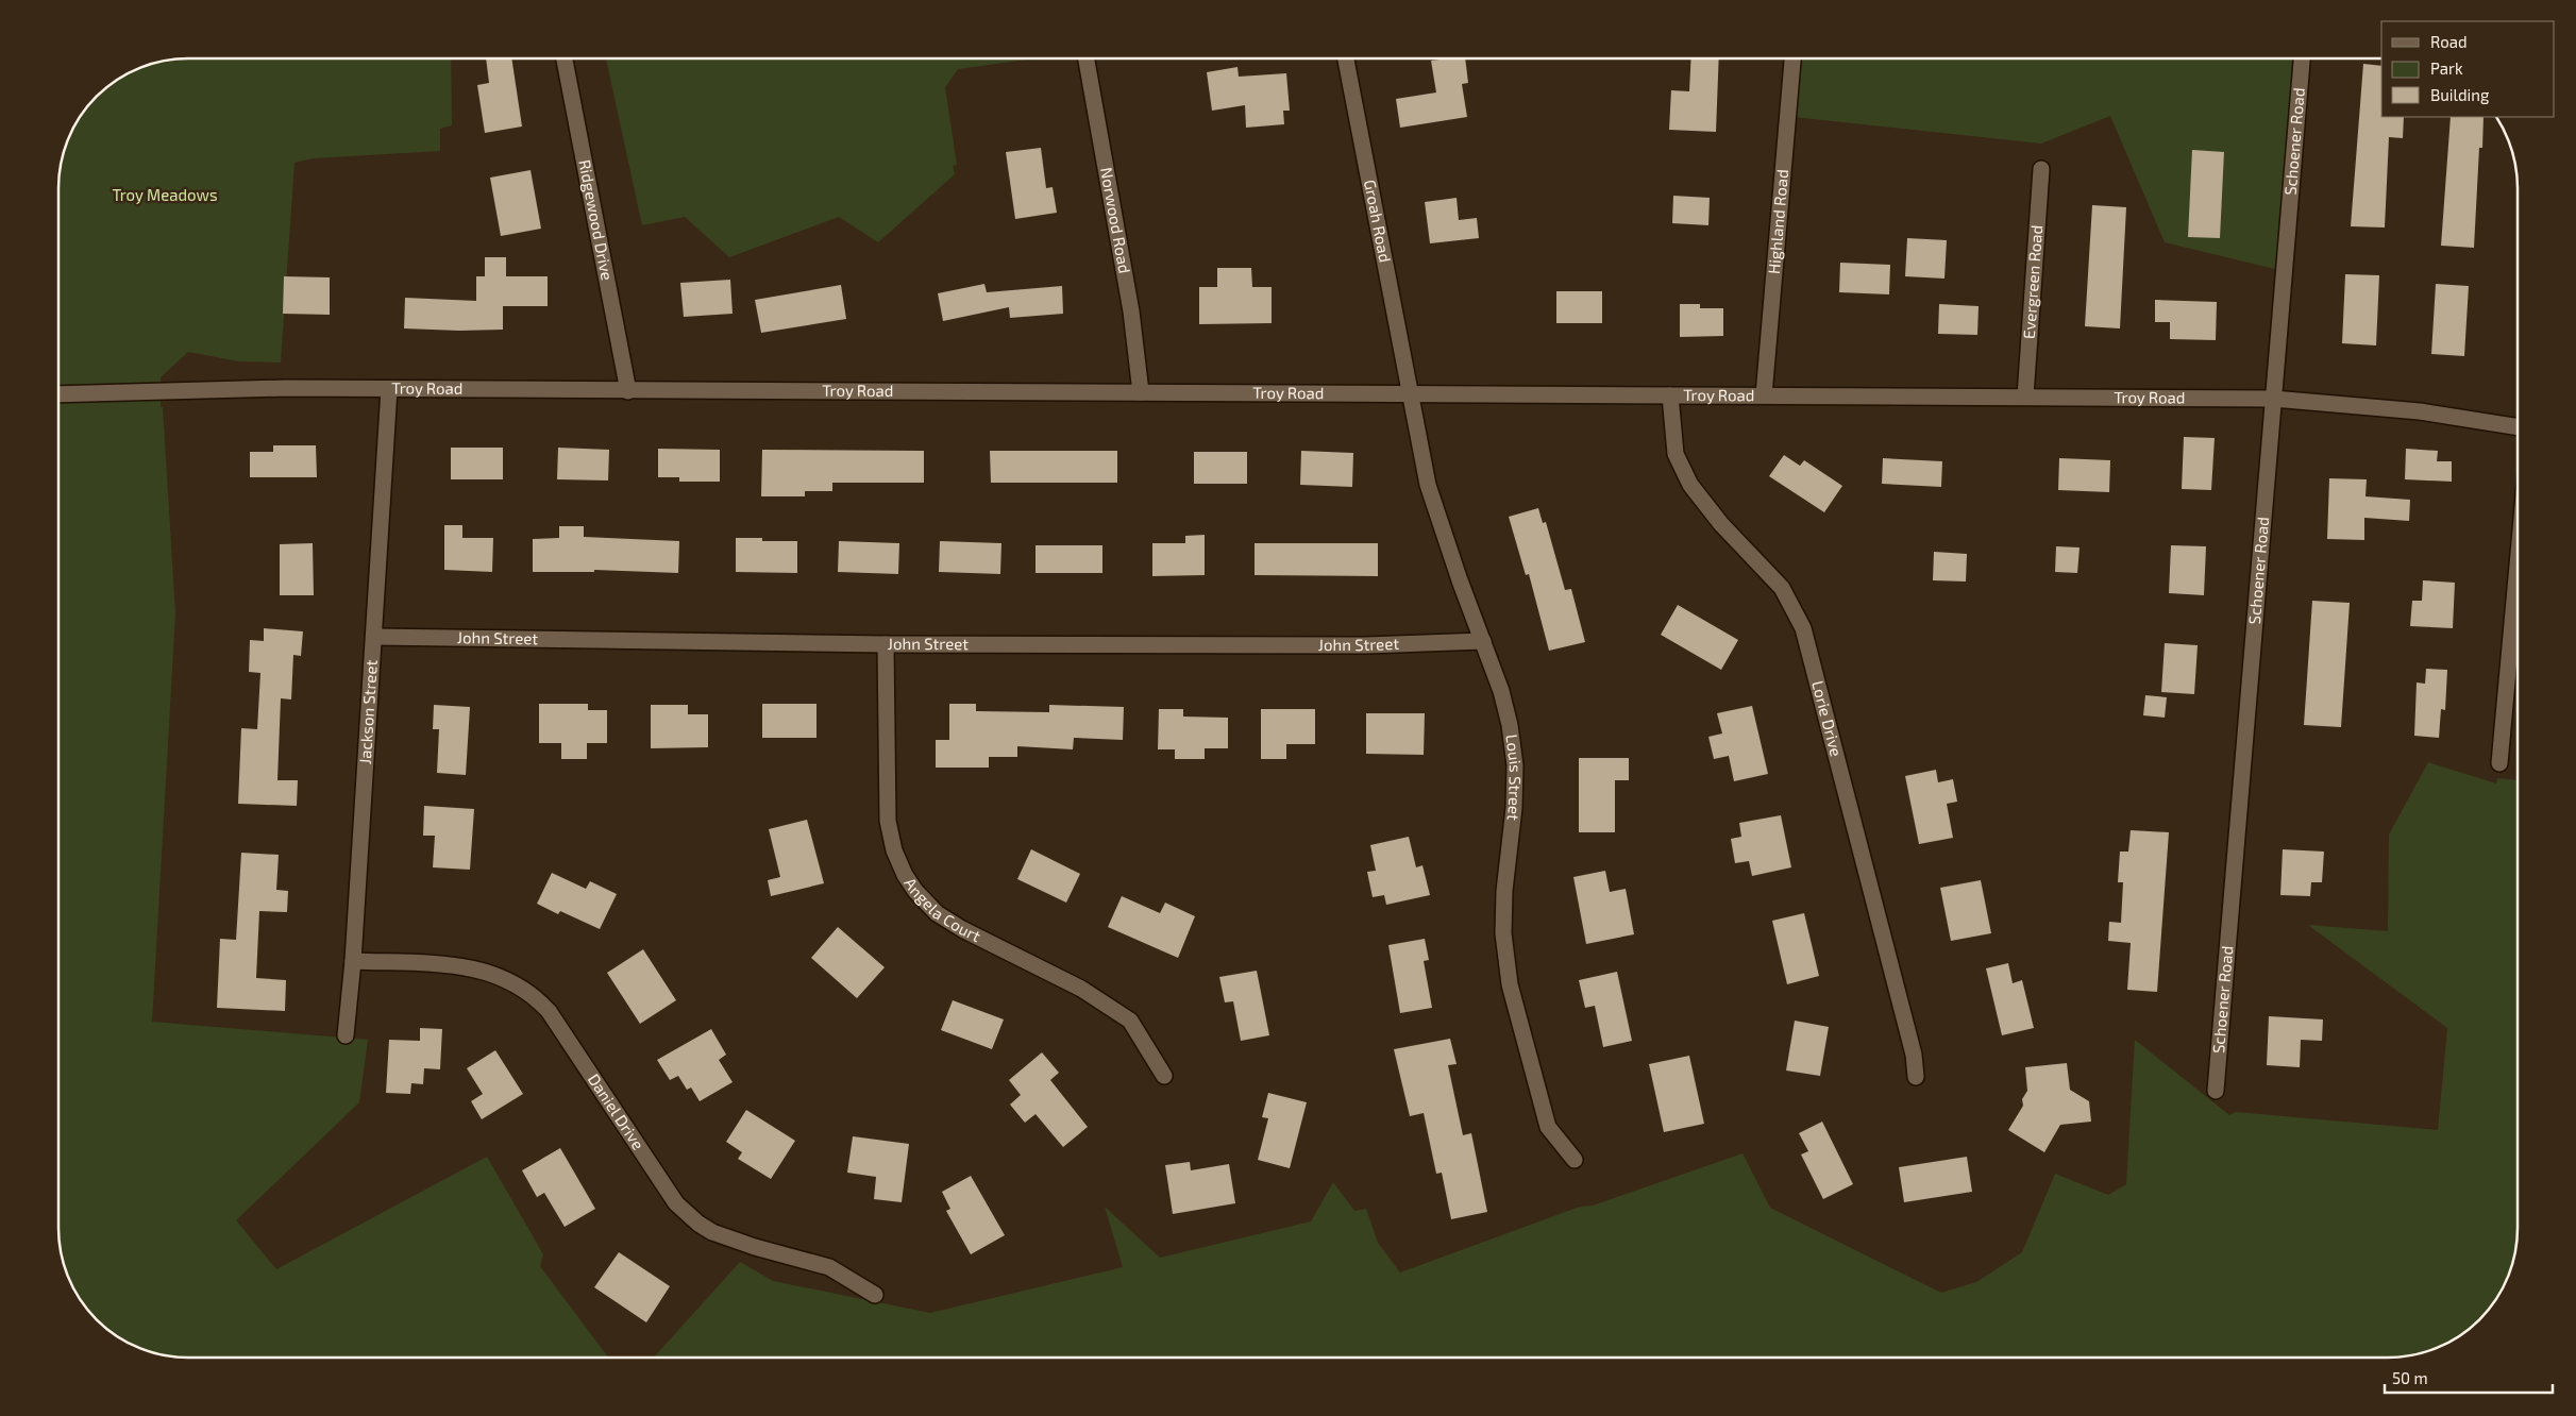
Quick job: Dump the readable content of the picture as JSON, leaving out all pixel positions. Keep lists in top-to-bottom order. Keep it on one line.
{"streets":{"street":["Schoener Road","Ridgewood Drive","Norwood Road","Groah Road","Highland Road","Evergreen Road","Troy Road","John Street","Jackson Street","Lorie Drive","Louis Street","Angela Court","Daniel Drive"]},"crossings":[["Schoener Road","Troy Road"],["Ridgewood Drive","Troy Road"],["Norwood Road","Troy Road"],["Groah Road","Troy Road"],["Groah Road","Louis Street"],["Highland Road","Troy Road"],["Evergreen Road","Troy Road"],["Troy Road","Jackson Street"],["Troy Road","Lorie Drive"],["Troy Road","Louis Street"],["John Street","Jackson Street"],["John Street","Louis Street"],["John Street","Angela Court"],["Jackson Street","Daniel Drive"]],"parks":["Troy Meadows"],"legend":["Road","Park","Building"],"scale_bar":"50 m"}
